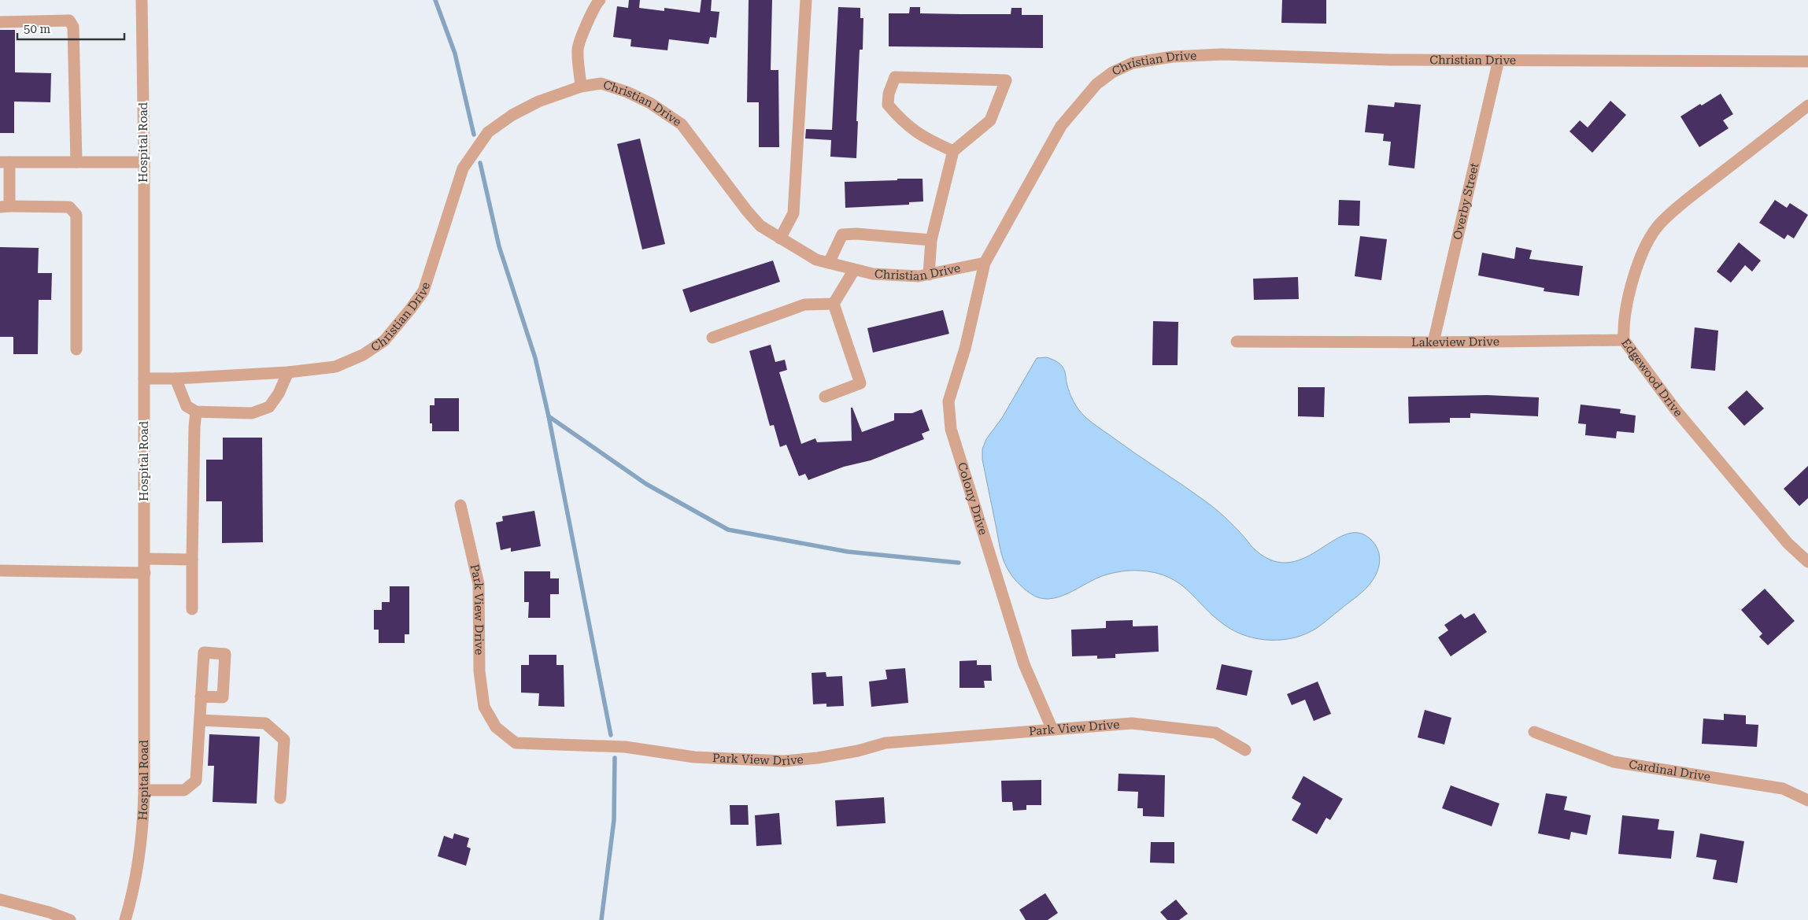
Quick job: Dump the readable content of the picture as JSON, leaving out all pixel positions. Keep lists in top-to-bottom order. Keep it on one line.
{"streets":{"street":["Christian Drive","Hospital Road","Overby Street","Lakeview Drive","Edgewood Drive","Colony Drive","Park View Drive","Cardinal Drive"]},"crossings":[["Christian Drive","Hospital Road"],["Christian Drive","Overby Street"],["Christian Drive","Colony Drive"],["Overby Street","Lakeview Drive"],["Lakeview Drive","Edgewood Drive"],["Colony Drive","Park View Drive"]],"scale_bar":"50 m"}
